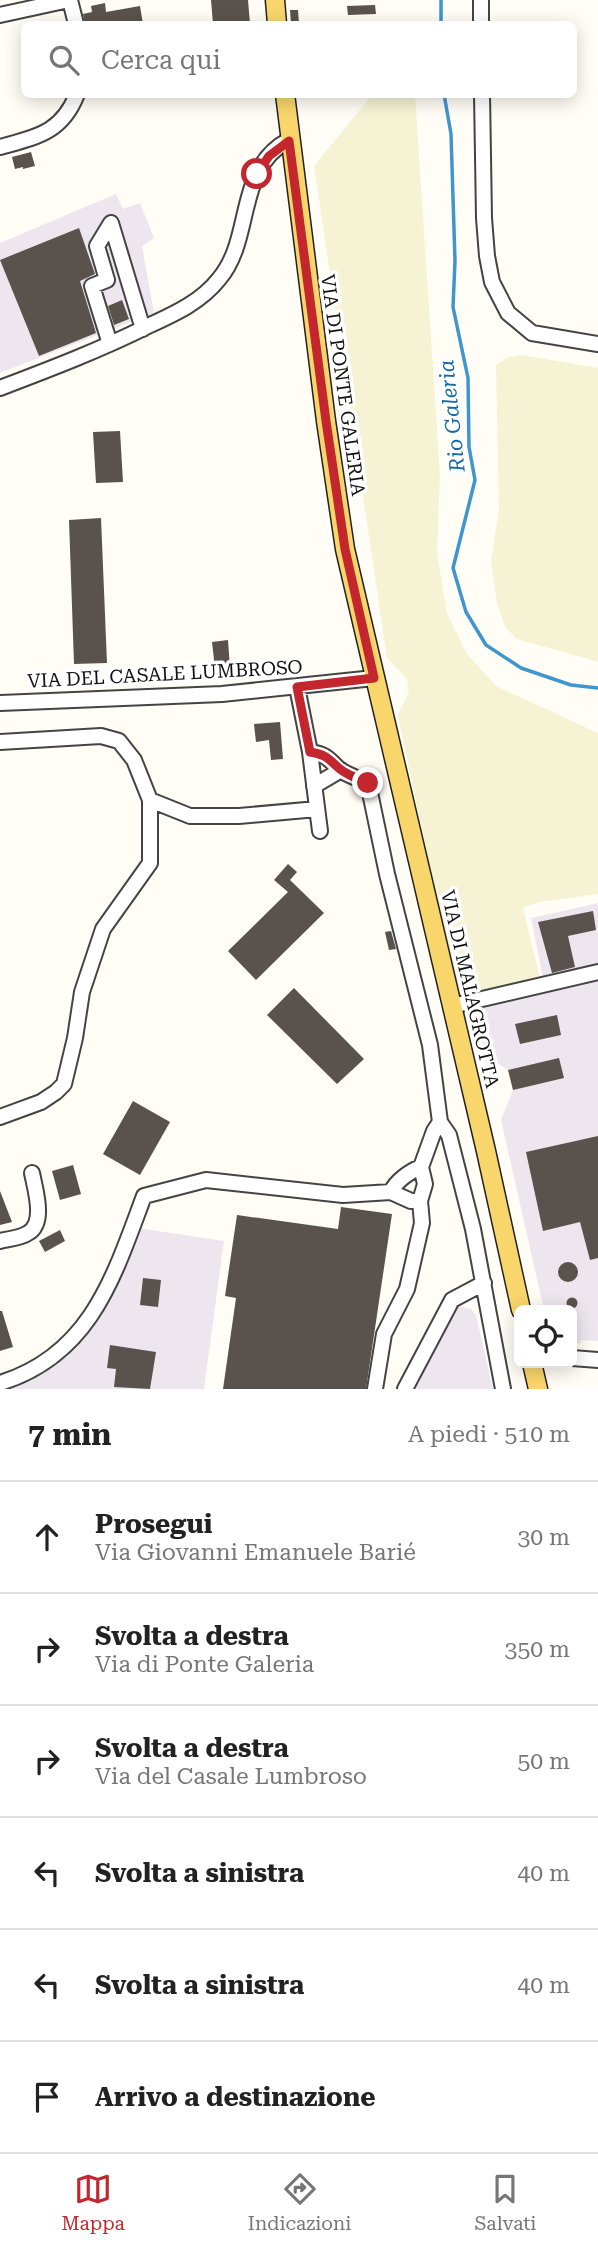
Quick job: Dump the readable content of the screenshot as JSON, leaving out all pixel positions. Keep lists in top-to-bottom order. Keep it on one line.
{"streets":{"main road":["VIA DI PONTE GALERIA","VIA DI MALAGROTTA"],"street":["VIA DEL CASALE LUMBROSO"]},"crossings":[["VIA DI PONTE GALERIA","VIA DEL CASALE LUMBROSO"],["VIA DI PONTE GALERIA","VIA DI MALAGROTTA"],["VIA DEL CASALE LUMBROSO","VIA DI MALAGROTTA"]],"water":["Rio Galeria"],"page":{"search":"Cerca qui","heading":["7 min","A piedi · 510 m"],"list":[["Prosegui","Via Giovanni Emanuele Barié","30 m"],["Svolta a destra","Via di Ponte Galeria","350 m"],["Svolta a destra","Via del Casale Lumbroso","50 m"],["Svolta a sinistra","40 m"],["Svolta a sinistra","40 m"],"Arrivo a destinazione"],"nav":["Mappa","Indicazioni","Salvati"]}}
